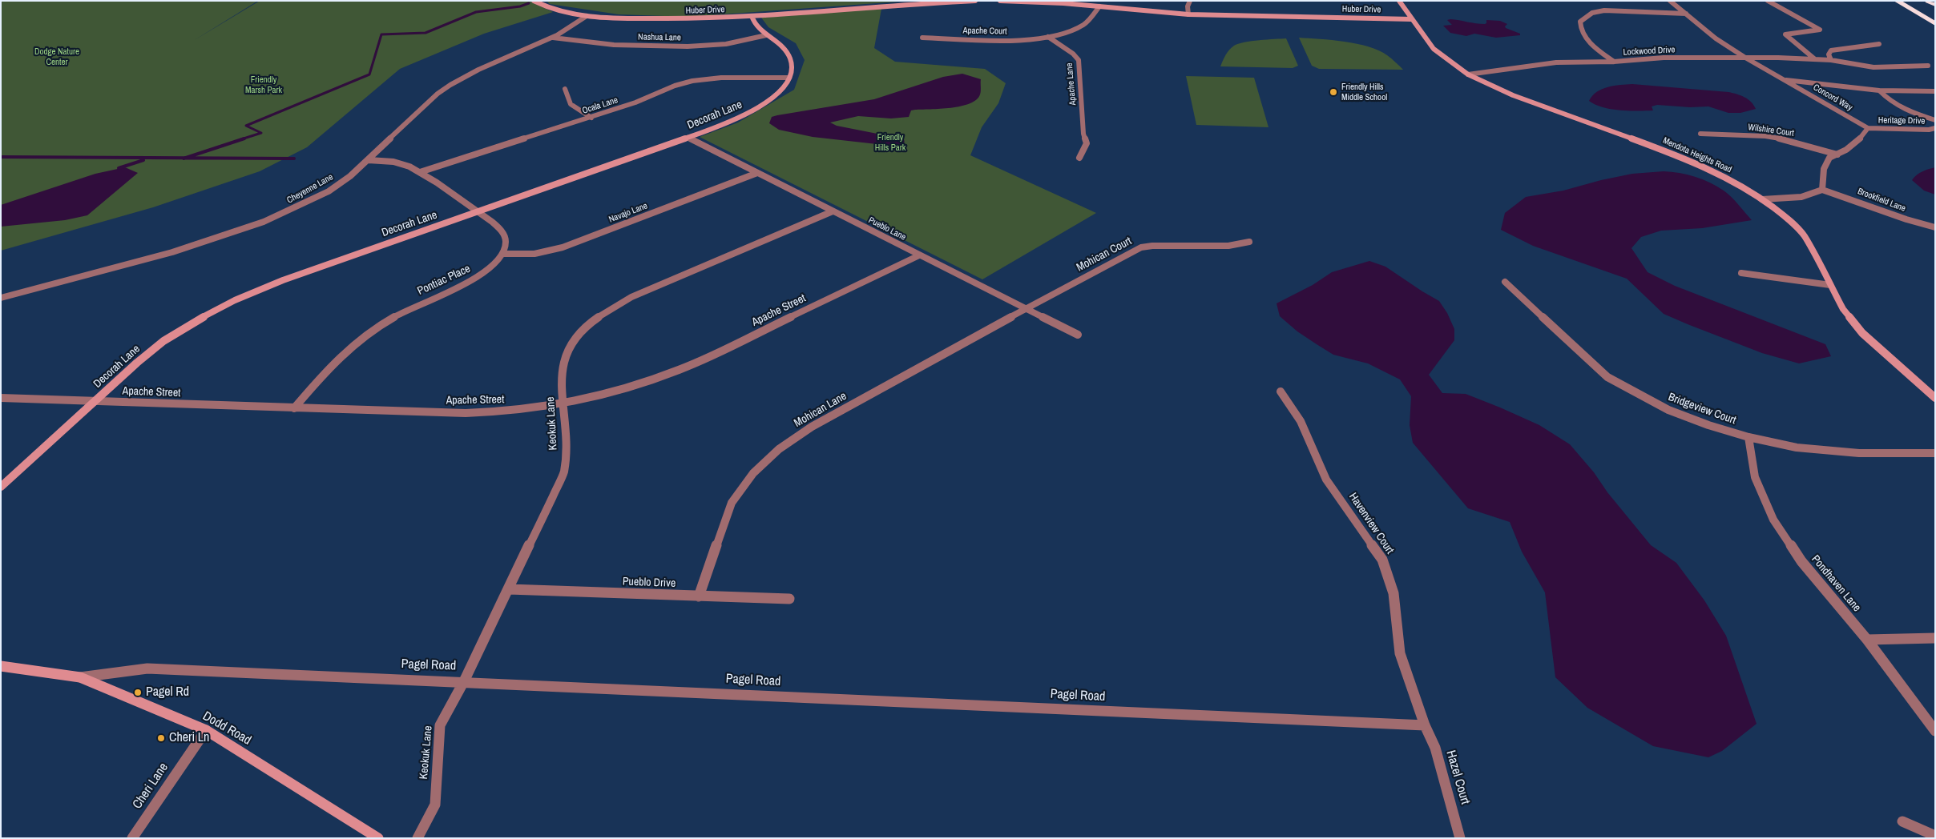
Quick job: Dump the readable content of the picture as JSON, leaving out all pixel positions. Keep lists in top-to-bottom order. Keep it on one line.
{"streets":{"street":["Huber Drive","Apache Court","Nashua Lane","Lockwood Drive","Apache Lane","Concord Way","Ocala Lane","Decorah Lane","Heritage Drive","Wilshire Court","Mendota Heights Road","Cheyenne Lane","Brookfield Lane","Navajo Lane","Pueblo Lane","Mohican Court","Pontiac Place","Apache Street","Bridgeview Court","Mohican Lane","Keokuk Lane","Havenview Court","Pueblo Drive","Pondhaven Lane","Pagel Road","Dodd Road","Hazel Court","Cheri Lane"]},"crossings":[["Huber Drive","Decorah Lane"],["Huber Drive","Mendota Heights Road"],["Huber Drive","Cheyenne Lane"],["Apache Court","Apache Lane"],["Nashua Lane","Decorah Lane"],["Nashua Lane","Cheyenne Lane"],["Lockwood Drive","Concord Way"],["Lockwood Drive","Mendota Heights Road"],["Concord Way","Heritage Drive"],["Ocala Lane","Decorah Lane"],["Decorah Lane","Pueblo Lane"],["Decorah Lane","Apache Street"],["Navajo Lane","Pueblo Lane"],["Navajo Lane","Pontiac Place"],["Pueblo Lane","Mohican Court"],["Pueblo Lane","Apache Street"],["Pueblo Lane","Mohican Lane"],["Pueblo Lane","Keokuk Lane"],["Mohican Court","Mohican Lane"],["Pontiac Place","Apache Street"],["Apache Street","Keokuk Lane"],["Bridgeview Court","Pondhaven Lane"],["Mohican Lane","Pueblo Drive"],["Keokuk Lane","Pueblo Drive"],["Keokuk Lane","Pagel Road"],["Havenview Court","Pagel Road"],["Havenview Court","Hazel Court"],["Pagel Road","Dodd Road"],["Pagel Road","Hazel Court"],["Dodd Road","Cheri Lane"]],"parks":["Dodge Nature Center","Friendly Marsh Park","Friendly Hills Park"],"places":["Friendly Hills Middle School","Pagel Rd","Cheri Ln"]}
